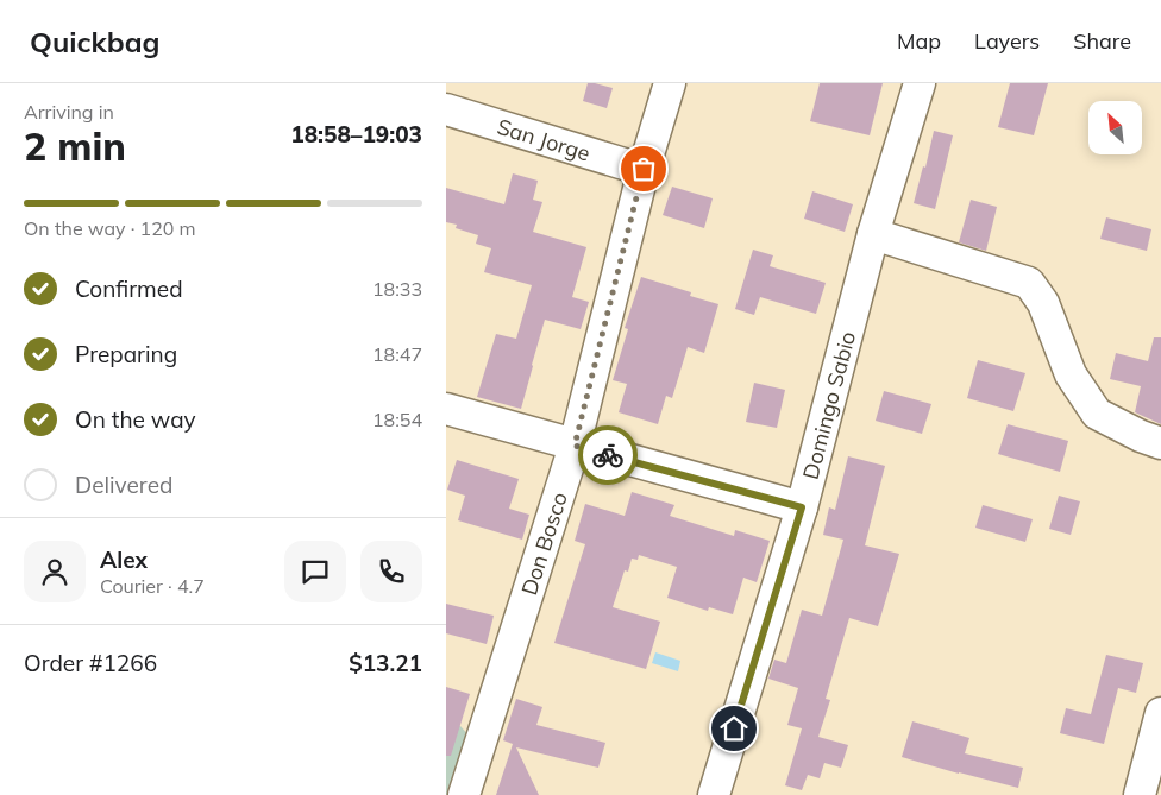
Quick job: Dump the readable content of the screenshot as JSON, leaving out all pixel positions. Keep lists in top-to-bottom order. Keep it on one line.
{"streets":{"street":["San Jorge","Domingo Sabio","Don Bosco"]},"crossings":[["San Jorge","Don Bosco"]],"north":"top left","page":{"header":"Quickbag","nav":["Map","Layers","Share"],"heading":["2 min","Arriving in","18:58–19:03"],"panel":["Alex","Courier · 4.7","Order #1266","$13.21"],"bar":"On the way · 120 m","list":[["Confirmed","18:33"],["Preparing","18:47"],["On the way","18:54"],"Delivered"]}}
